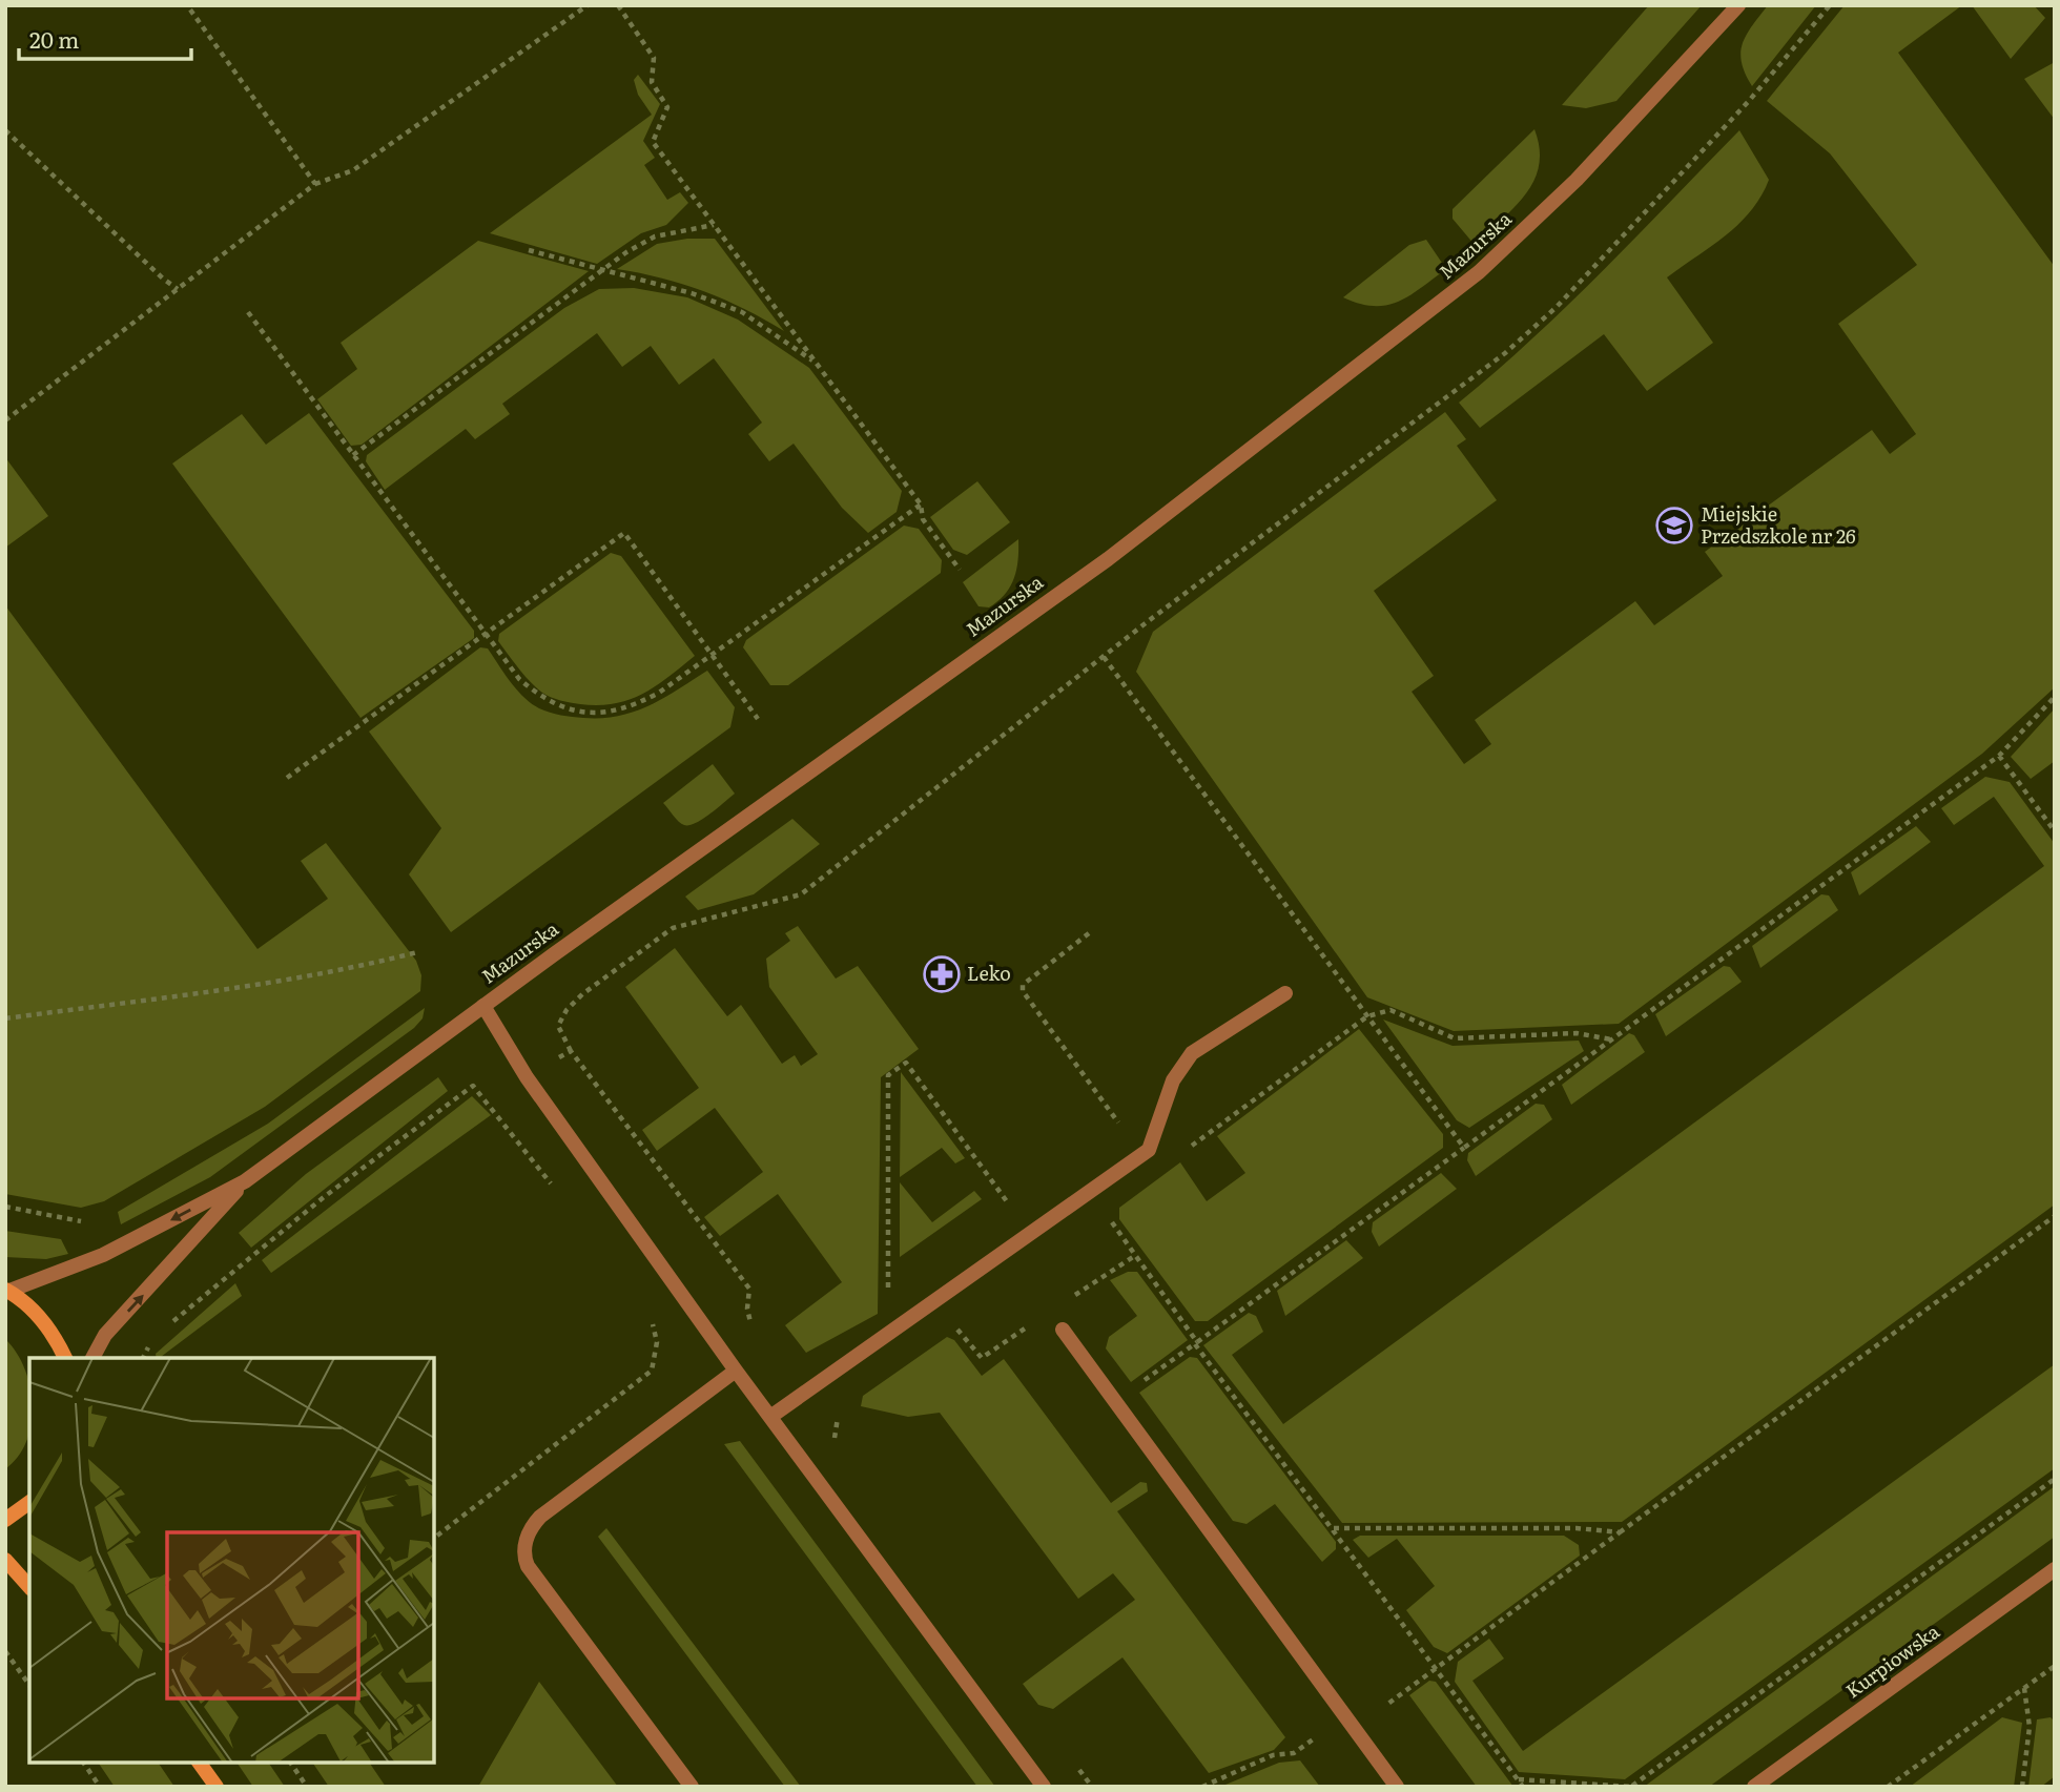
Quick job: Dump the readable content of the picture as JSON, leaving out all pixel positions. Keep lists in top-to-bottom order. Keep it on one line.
{"streets":{"street":["Mazurska","Kurpiowska"]},"places":{"school or university":["Miejskie Przedszkole nr 26"],"pharmacy":["Leko"]},"scale_bar":"20 m"}
